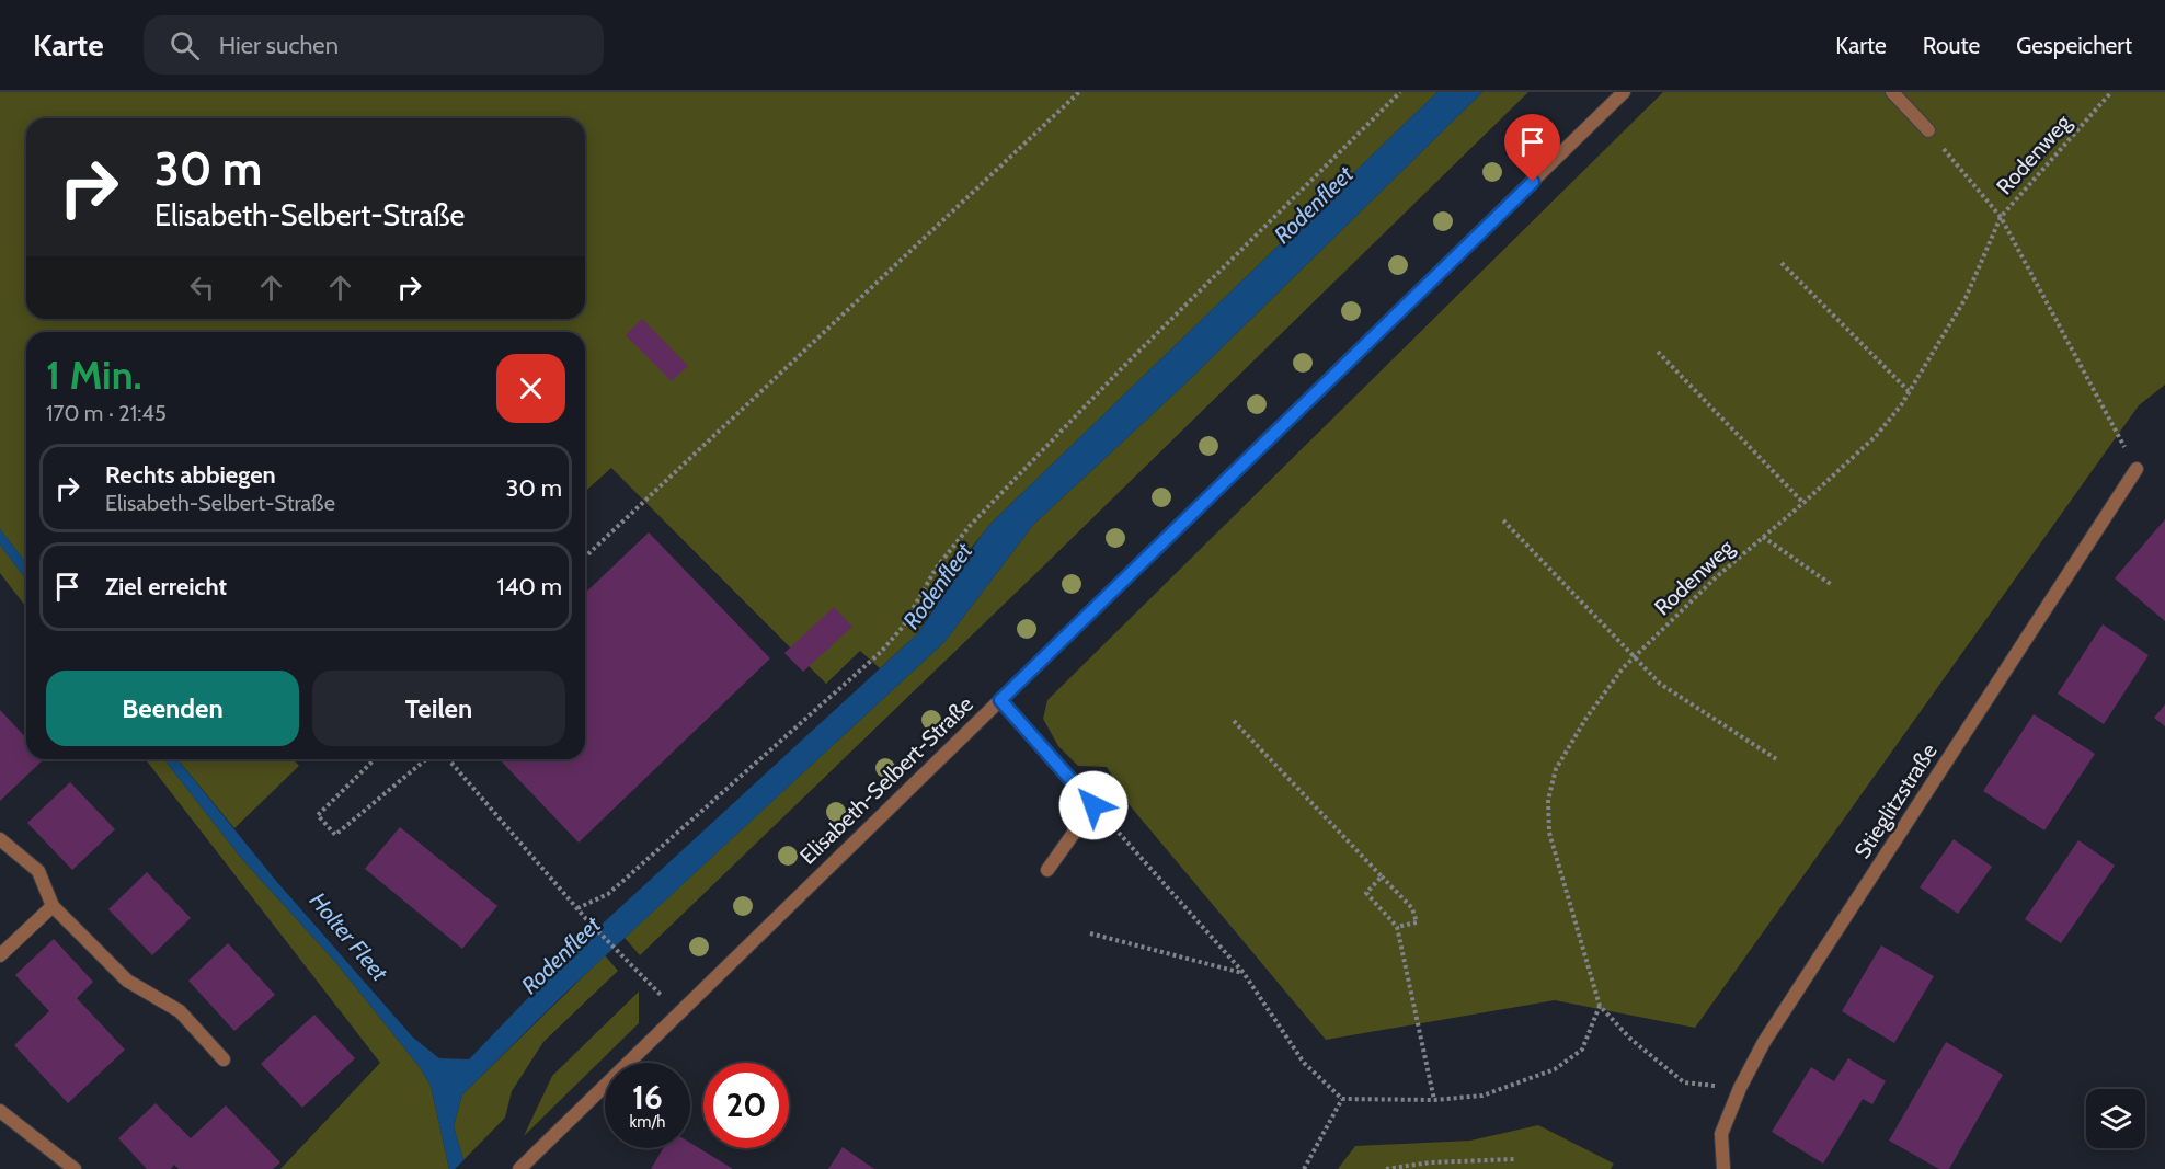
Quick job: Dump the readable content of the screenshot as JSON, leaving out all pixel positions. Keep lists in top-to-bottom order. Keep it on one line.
{"streets":{"street":["Elisabeth-Selbert-Straße","Stieglitzstraße"],"path":["Rodenweg"]},"crossings":[["Rodenweg","Stieglitzstraße"]],"water":["Rodenfleet","Holter Fleet"],"page":{"header":"Karte","search":"Hier suchen","nav":["Karte","Route","Gespeichert"],"turn":["30 m","Elisabeth-Selbert-Straße"],"heading":["1 Min.","170 m · 21:45"],"list":[{"name":"Rechts abbiegen","note":"Elisabeth-Selbert-Straße","value":"30 m"},{"name":"Ziel erreicht","value":"140 m"}],"buttons":["Beenden","Teilen"],"speed":"16 km/h","limit":"20"}}
